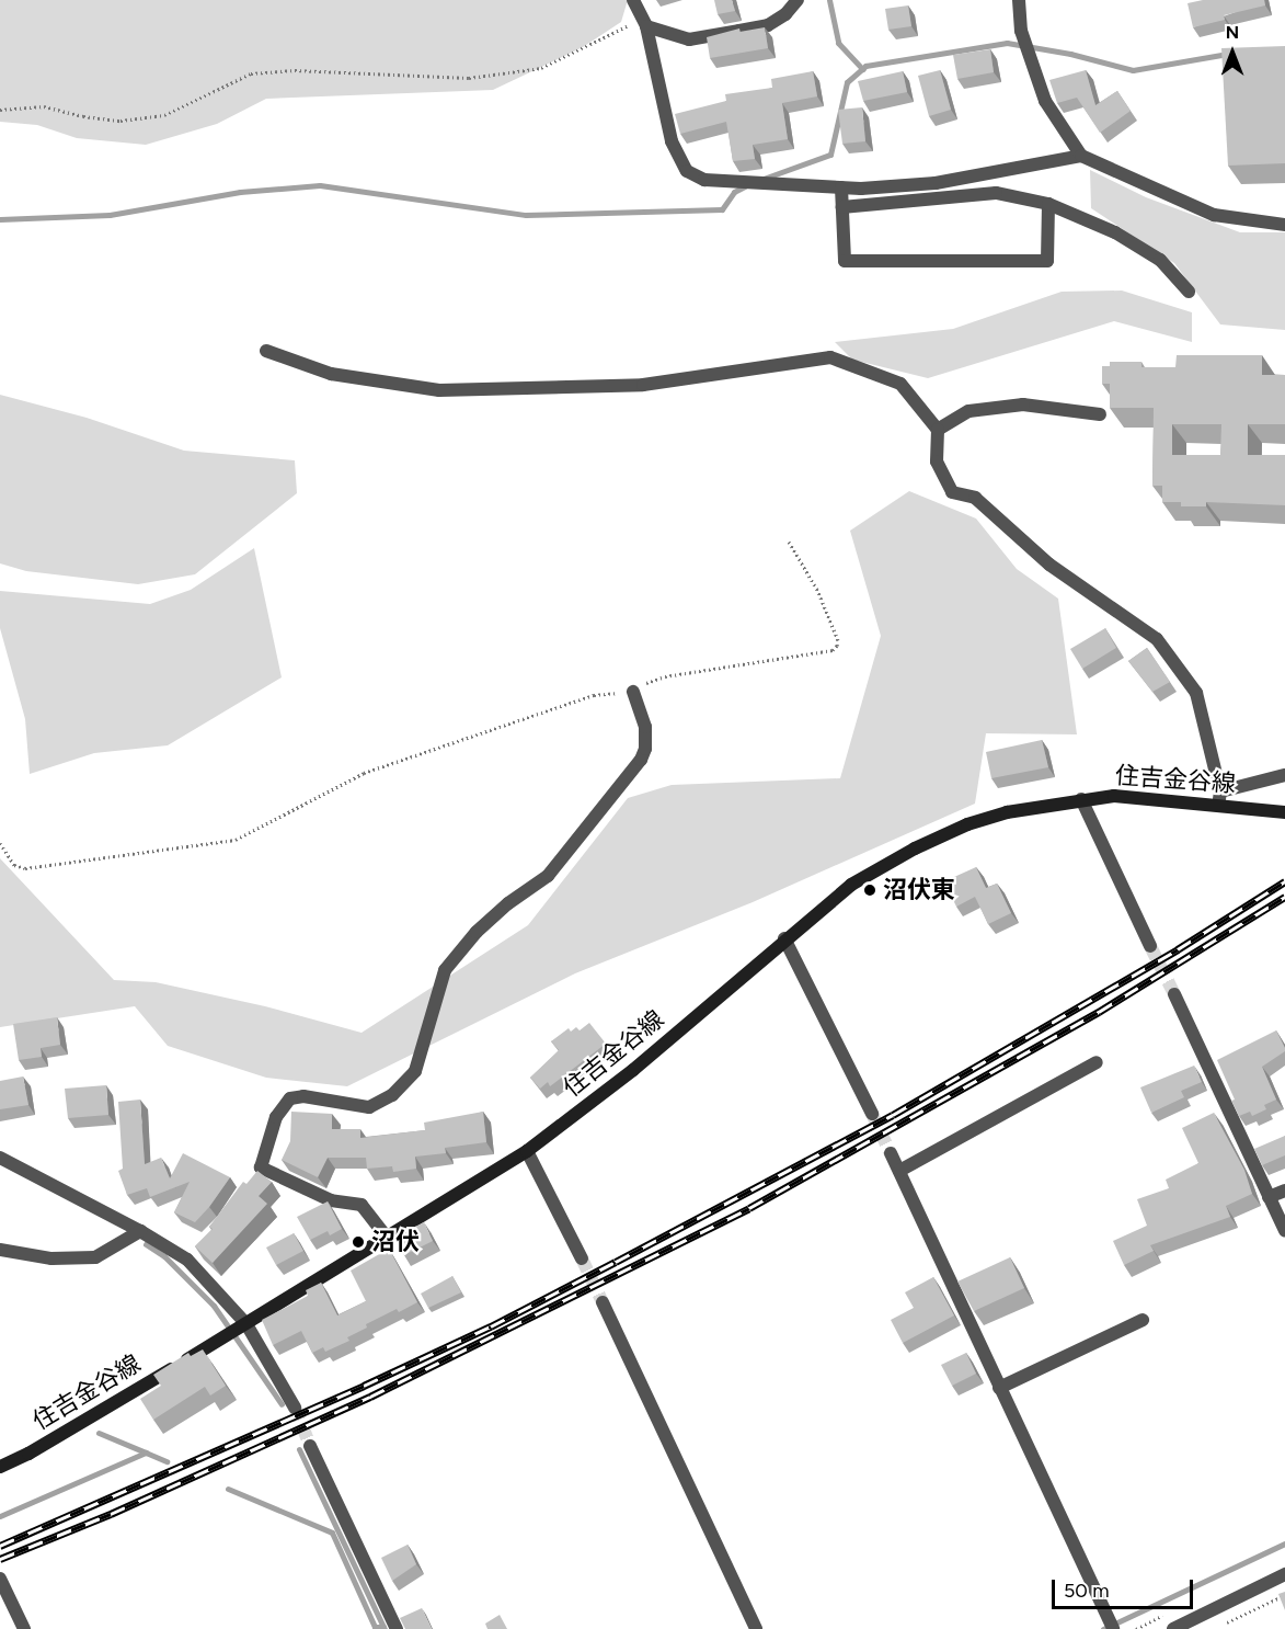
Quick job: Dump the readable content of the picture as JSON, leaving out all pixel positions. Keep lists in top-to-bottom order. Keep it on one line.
{"streets":{"main road":["住吉金谷線"]},"places":["沼伏東","沼伏"],"scale_bar":"50 m","north":"top"}
